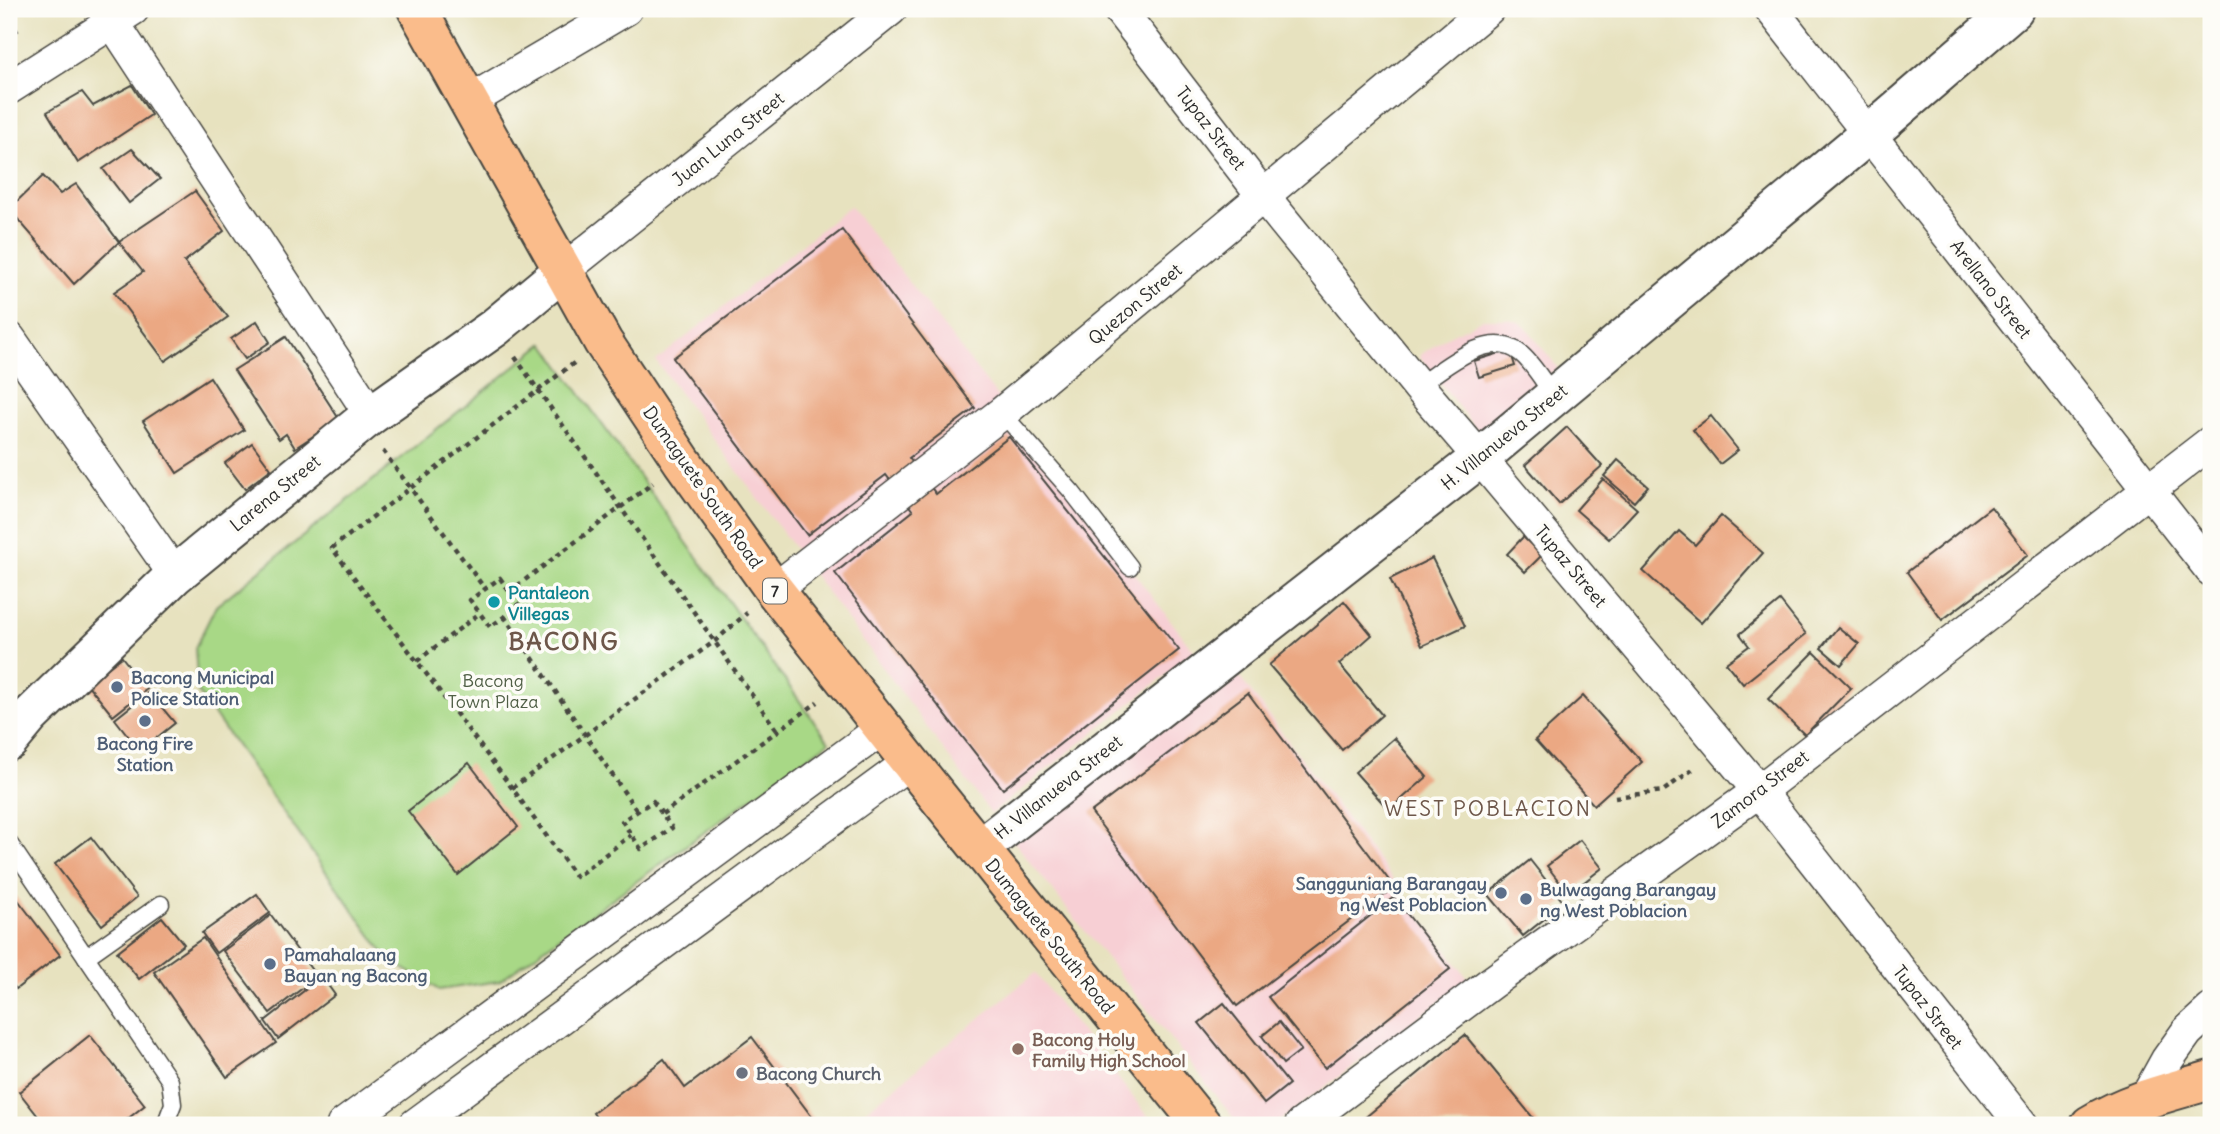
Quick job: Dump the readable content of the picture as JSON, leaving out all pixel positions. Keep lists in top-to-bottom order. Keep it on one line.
{"streets":{"main road":["Dumaguete South Road","7"],"street":["Tupaz Street","Juan Luna Street","Arellano Street","Quezon Street","H. Villanueva Street","Larena Street","Zamora Street"]},"crossings":[["Tupaz Street","Quezon Street"],["Tupaz Street","H. Villanueva Street"],["Tupaz Street","Zamora Street"],["Juan Luna Street","Dumaguete South Road"],["Juan Luna Street","Larena Street"],["Arellano Street","H. Villanueva Street"],["Arellano Street","Zamora Street"],["Quezon Street","Dumaguete South Road"],["H. Villanueva Street","Dumaguete South Road"],["Dumaguete South Road","Larena Street"]],"districts":["BACONG","WEST POBLACION"],"parks":["Bacong Town Plaza"],"places":["Pantaleon Villegas","Bacong Municipal Police Station","Bacong Fire Station","Sangguniang Barangay ng West Poblacion","Bulwagang Barangay ng West Poblacion","Pamahalaang Bayan ng Bacong","Bacong Holy Family High School","Bacong Church"]}
